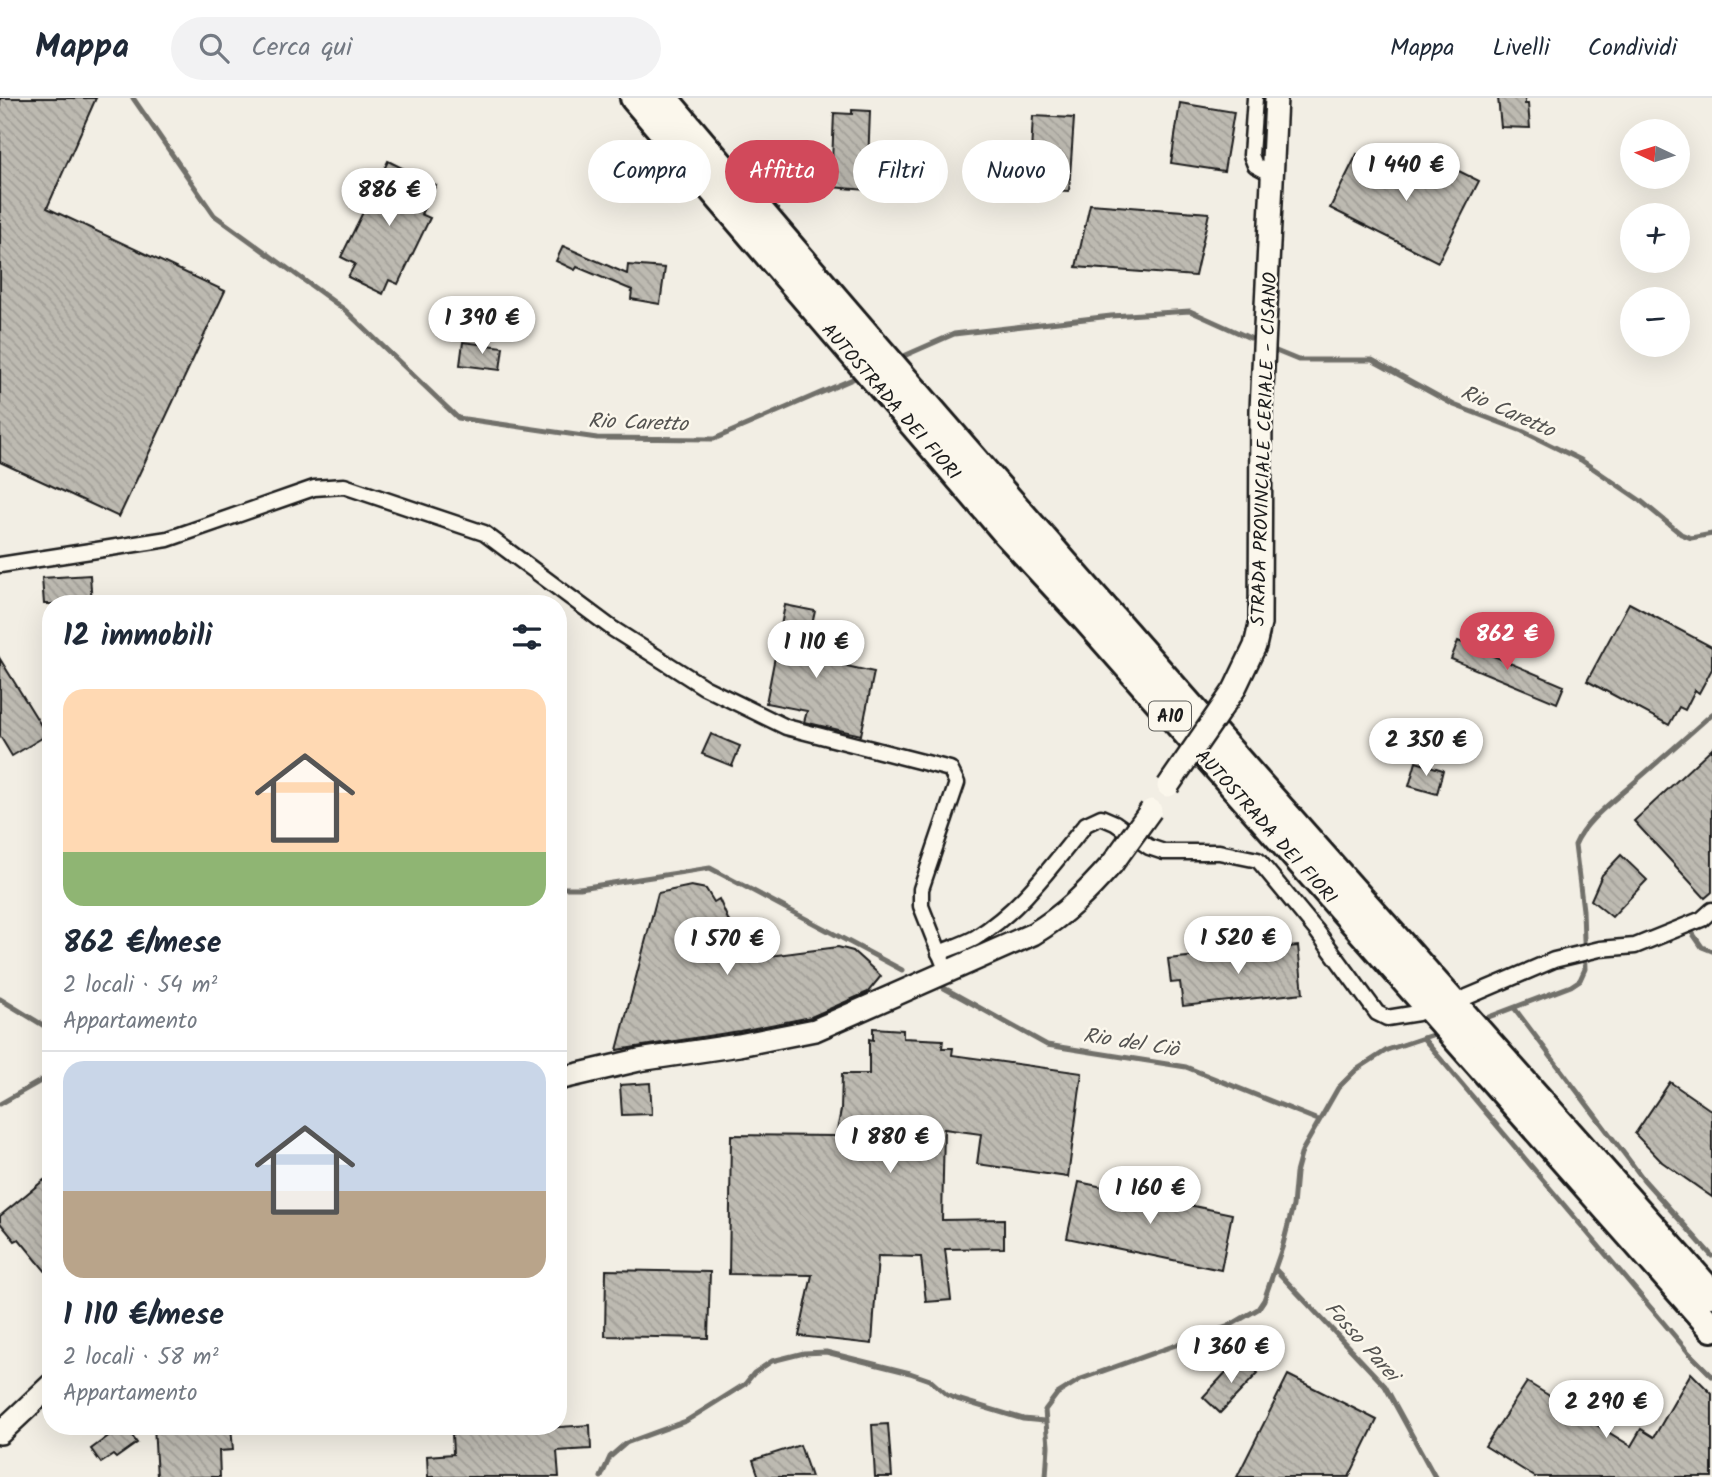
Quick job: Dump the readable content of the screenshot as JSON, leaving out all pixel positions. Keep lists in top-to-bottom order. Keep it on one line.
{"streets":{"highway":["AUTOSTRADA DEI FIORI","A10"],"main road":["STRADA PROVINCIALE CERIALE - CISANO"]},"water":["Rio Caretto","Rio del Ciò","Fosso Parei"],"north":"left","page":{"header":"Mappa","search":"Cerca qui","nav":["Mappa","Livelli","Condividi"],"map_buttons":["+","−"],"chip":["Compra","Affitta","Filtri","Nuovo"],"price":["1 440 €","886 €","1 390 €","862 €","1 110 €","2 350 €","1 520 €","1 570 €","1 880 €","1 160 €","1 360 €","2 290 €"],"heading":"12 immobili","list":[{"name":"862 €/mese","note":"2 locali · 54 m² · Appartamento"},{"name":"1 110 €/mese","note":"2 locali · 58 m² · Appartamento"}]}}
